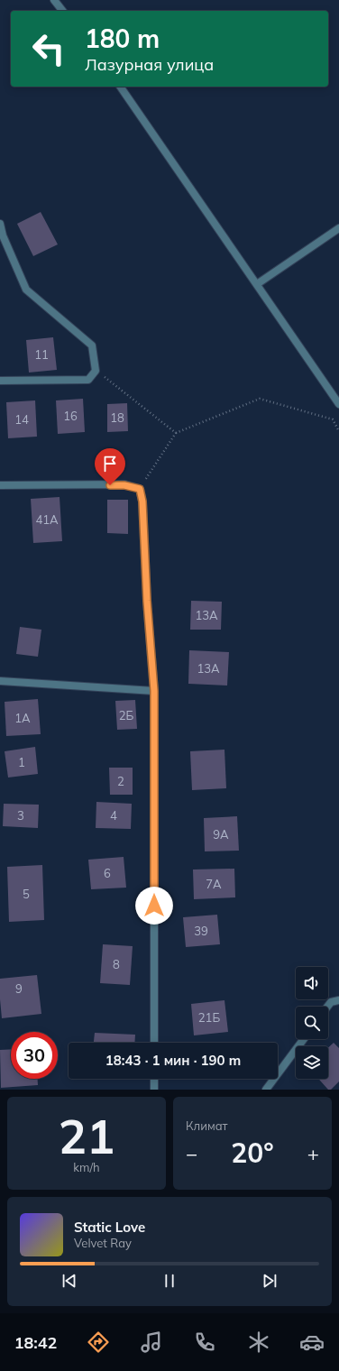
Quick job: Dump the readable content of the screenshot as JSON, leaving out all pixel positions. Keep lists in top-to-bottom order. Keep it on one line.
{"house_numbers":["11","16","18","14","41А","13А","13А","2Б","1А","1","2","3","4","9А","6","7А","5","39","8","9","21Б"],"page":{"turn":["180 m","Лазурная улица"],"limit":"30","trip":"18:43 · 1 мин · 190 m","tile":[["21","km/h"],"Климат"],"heat":["−","20°","+"],"song":["Static Love","Velvet Ray"],"tabs":"18:42"}}
